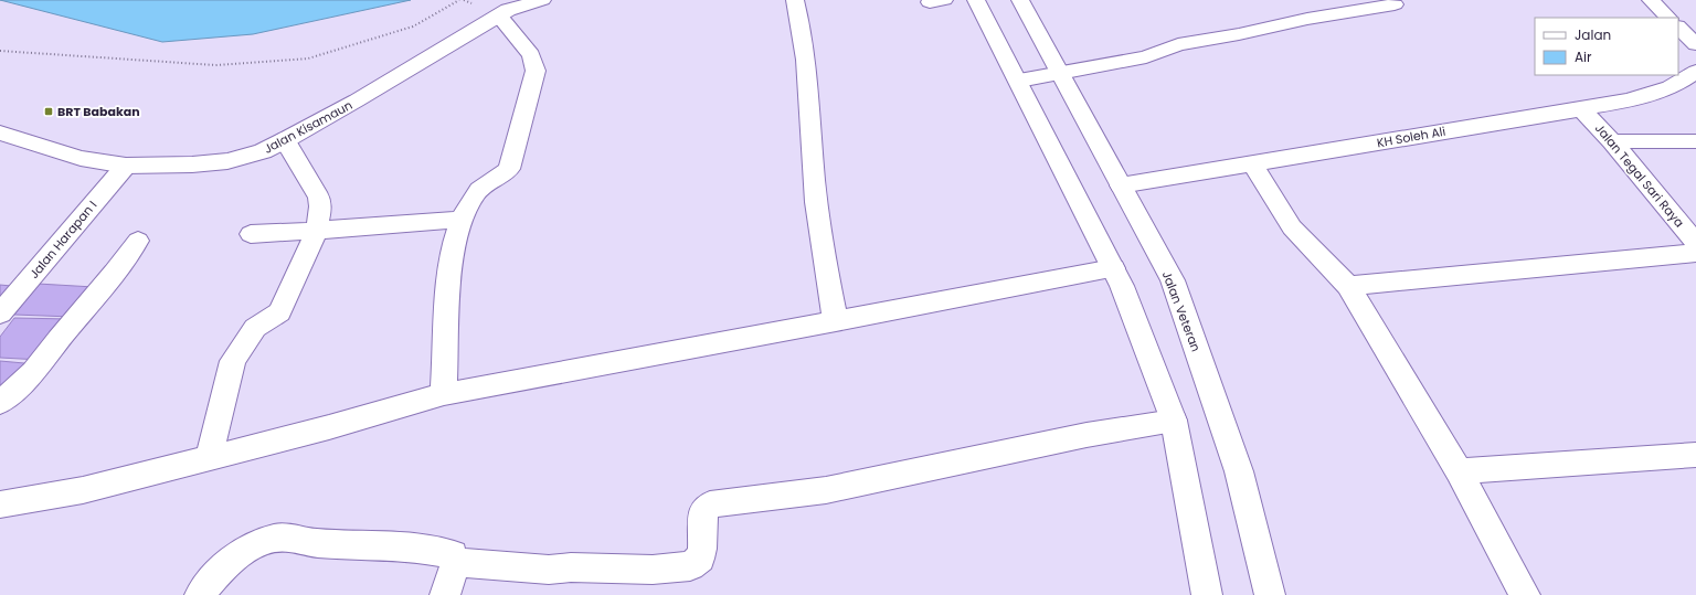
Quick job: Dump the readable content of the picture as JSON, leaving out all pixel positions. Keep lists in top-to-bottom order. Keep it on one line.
{"streets":{"street":["Jalan Kisamaun","KH Soleh Ali","Jalan Tegal Sari Raya","Jalan Harapan I","Jalan Veteran"]},"crossings":[["Jalan Kisamaun","Jalan Harapan I"],["KH Soleh Ali","Jalan Tegal Sari Raya"],["KH Soleh Ali","Jalan Veteran"]],"places":{"transit":["BRT Babakan"]},"legend":["Jalan","Air"]}
